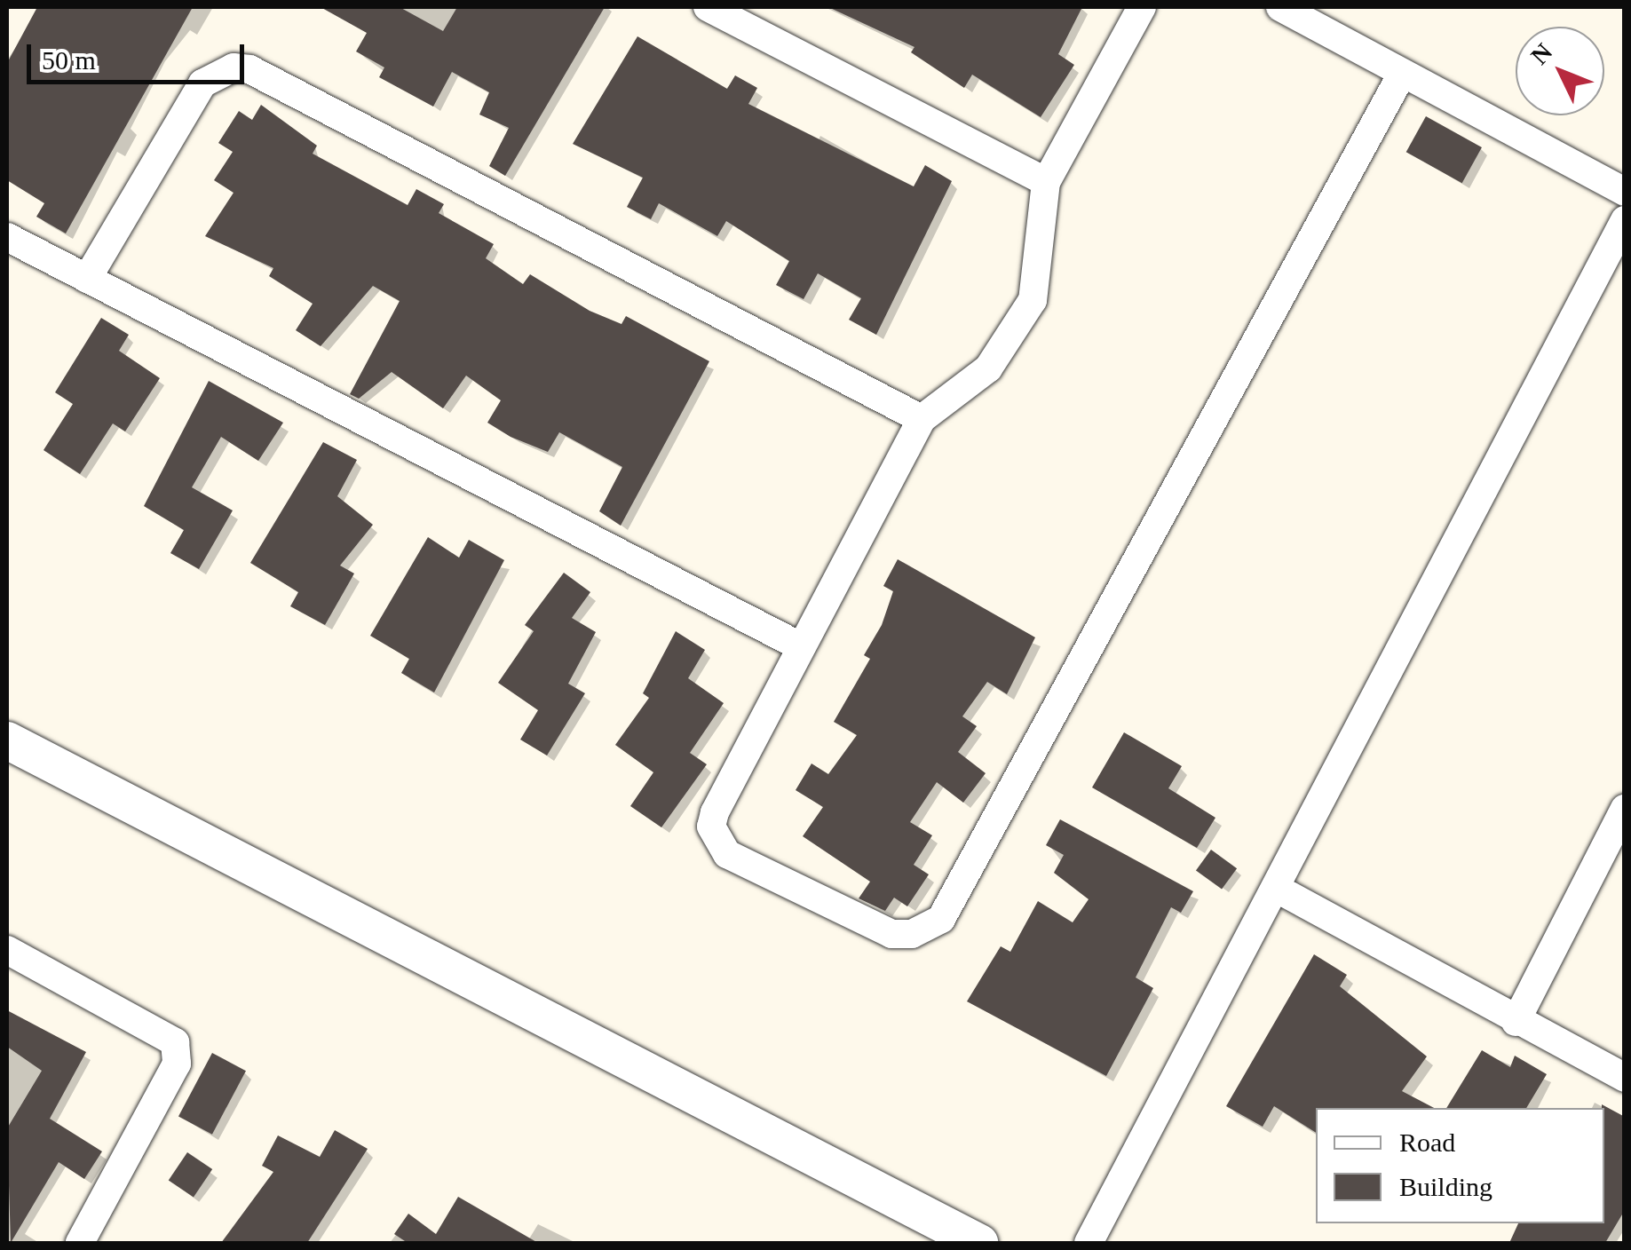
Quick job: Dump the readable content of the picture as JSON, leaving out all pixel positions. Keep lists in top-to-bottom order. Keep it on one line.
{"legend":["Road","Building"],"scale_bar":"50 m","north":"top left"}
